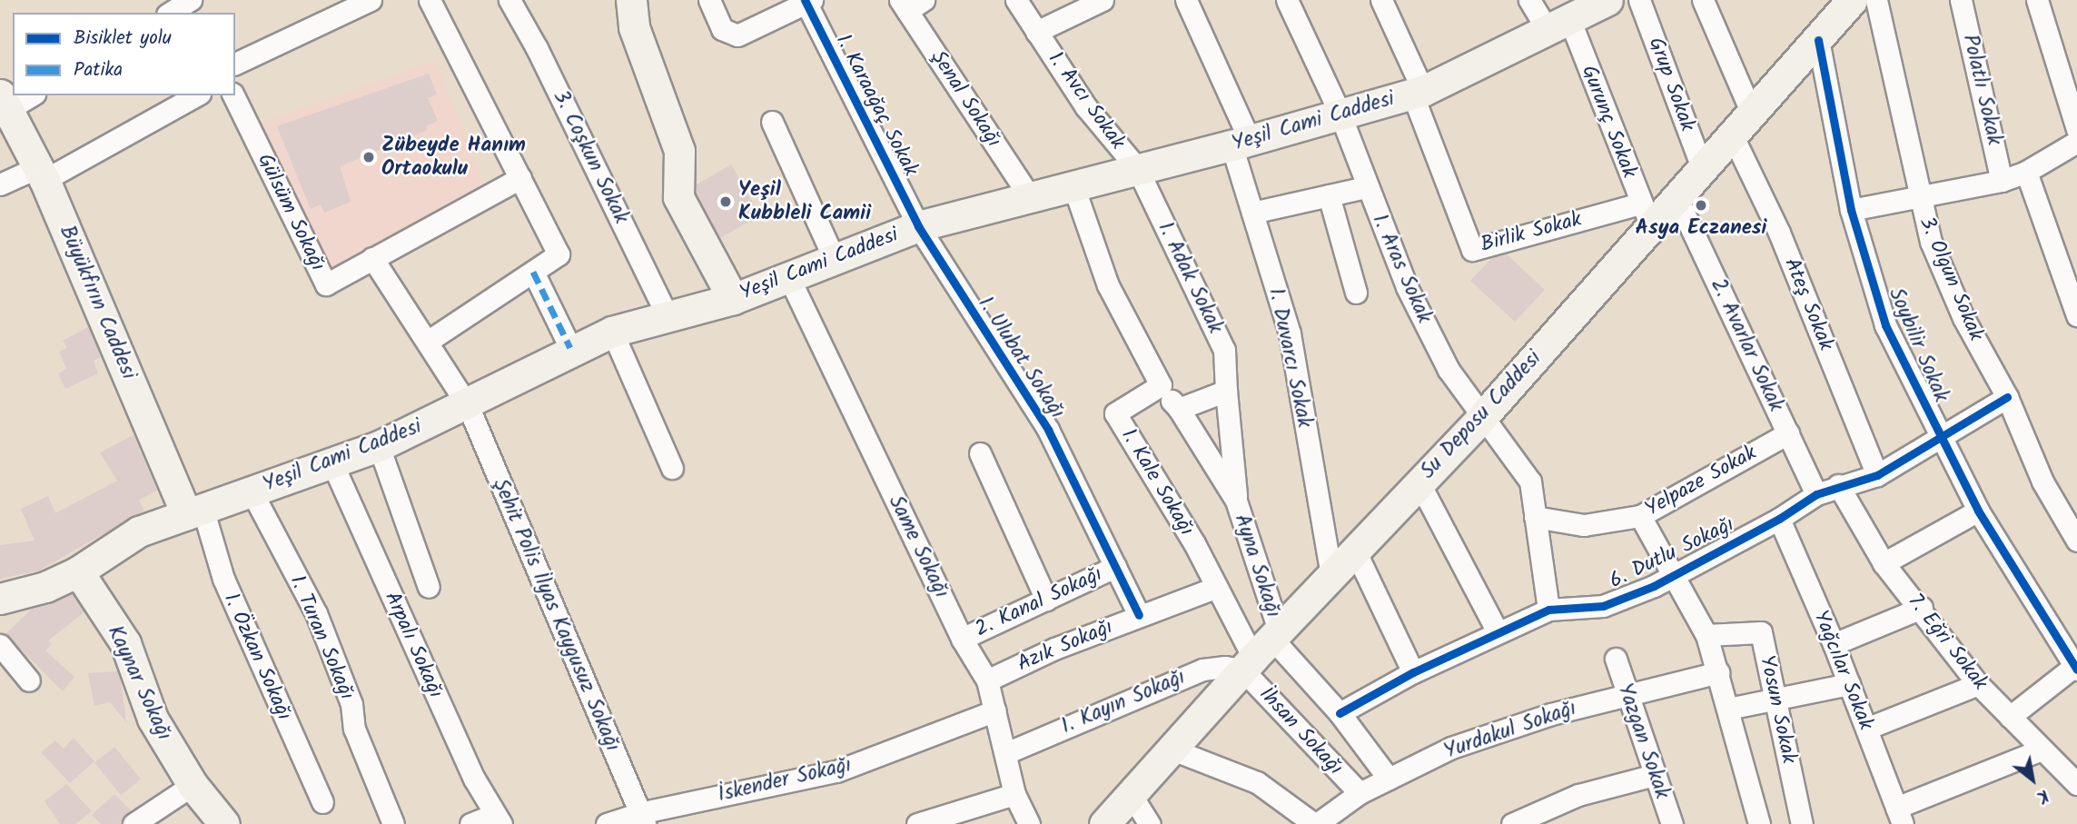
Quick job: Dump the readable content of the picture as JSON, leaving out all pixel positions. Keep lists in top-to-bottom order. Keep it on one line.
{"streets":{"main road":["Yeşil Cami Caddesi","Büyükfırın Caddesi","Su Deposu Caddesi","Kaynar Sokağı"],"street":["Grup Sokak","Polatlı Sokak","Şenal Sokağı","1. Avcı Sokak","1. Karaağaç Sokak","Gurunç Sokak","3. Coşkun Sokak","Gülsüm Sokağı","Birlik Sokak","1. Aras Sokak","1. Adak Sokak","3. Olgun Sokak","Ateş Sokak","2. Avarlar Sokak","Soybilir Sokak","1. Ulubat Sokağı","1. Duvarcı Sokak","Yelpaze Sokak","1. Kale Sokağı","Same Sokağı","6. Dutlu Sokağı","Ayna Sokağı","2. Kanal Sokağı","Şehit Polis İlyas Kaygusuz Sokağı","1. Turan Sokağı","7. Eğri Sokak","Arpalı Sokağı","Azık Sokağı","1. Özkan Sokağı","Yağcılar Sokak","1. Kayın Sokağı","Yosun Sokak","Yurdakul Sokağı","İhsan Sokağı","Yazgan Sokak","İskender Sokağı"]},"crossings":[["Grup Sokak","Su Deposu Caddesi"],["Şenal Sokağı","Yeşil Cami Caddesi"],["1. Avcı Sokak","Yeşil Cami Caddesi"],["1. Avcı Sokak","1. Adak Sokak"],["1. Karaağaç Sokak","Yeşil Cami Caddesi"],["1. Karaağaç Sokak","1. Ulubat Sokağı"],["Yeşil Cami Caddesi","Gurunç Sokak"],["Yeşil Cami Caddesi","3. Coşkun Sokak"],["Yeşil Cami Caddesi","Birlik Sokak"],["Yeşil Cami Caddesi","1. Aras Sokak"],["Yeşil Cami Caddesi","1. Adak Sokak"],["Yeşil Cami Caddesi","Büyükfırın Caddesi"],["Yeşil Cami Caddesi","1. Ulubat Sokağı"],["Yeşil Cami Caddesi","1. Duvarcı Sokak"],["Yeşil Cami Caddesi","Same Sokağı"],["Yeşil Cami Caddesi","Şehit Polis İlyas Kaygusuz Sokağı"],["Yeşil Cami Caddesi","1. Turan Sokağı"],["Yeşil Cami Caddesi","Arpalı Sokağı"],["Yeşil Cami Caddesi","1. Özkan Sokağı"],["Yeşil Cami Caddesi","Kaynar Sokağı"],["Gurunç Sokak","Birlik Sokak"],["Gurunç Sokak","Su Deposu Caddesi"],["Gülsüm Sokağı","Şehit Polis İlyas Kaygusuz Sokağı"],["Birlik Sokak","Su Deposu Caddesi"],["1. Aras Sokak","Su Deposu Caddesi"],["1. Aras Sokak","Yelpaze Sokak"],["1. Aras Sokak","6. Dutlu Sokağı"],["1. Adak Sokak","Ayna Sokağı"],["3. Olgun Sokak","6. Dutlu Sokağı"],["Büyükfırın Caddesi","1. Özkan Sokağı"],["Ateş Sokak","Su Deposu Caddesi"],["Ateş Sokak","6. Dutlu Sokağı"],["2. Avarlar Sokak","Su Deposu Caddesi"],["2. Avarlar Sokak","Yelpaze Sokak"],["2. Avarlar Sokak","6. Dutlu Sokağı"],["Soybilir Sokak","Su Deposu Caddesi"],["Soybilir Sokak","6. Dutlu Sokağı"],["1. Ulubat Sokağı","2. Kanal Sokağı"],["1. Ulubat Sokağı","Azık Sokağı"],["1. Duvarcı Sokak","Su Deposu Caddesi"],["Su Deposu Caddesi","1. Kale Sokağı"],["Su Deposu Caddesi","Ayna Sokağı"],["Su Deposu Caddesi","1. Kayın Sokağı"],["Su Deposu Caddesi","İhsan Sokağı"],["1. Kale Sokağı","Ayna Sokağı"],["1. Kale Sokağı","Azık Sokağı"],["1. Kale Sokağı","1. Kayın Sokağı"],["1. Kale Sokağı","İhsan Sokağı"],["Same Sokağı","2. Kanal Sokağı"],["Same Sokağı","Azık Sokağı"],["Same Sokağı","1. Kayın Sokağı"],["Same Sokağı","İskender Sokağı"],["6. Dutlu Sokağı","7. Eğri Sokak"],["6. Dutlu Sokağı","Yağcılar Sokak"],["Ayna Sokağı","1. Kayın Sokağı"],["Ayna Sokağı","İhsan Sokağı"],["Şehit Polis İlyas Kaygusuz Sokağı","İskender Sokağı"],["1. Kayın Sokağı","İhsan Sokağı"],["Yurdakul Sokağı","İhsan Sokağı"],["Yurdakul Sokağı","Yazgan Sokak"]],"places":["Zübeyde Hanım Ortaokulu","Yeşil Kubbleli Camii","Asya Eczanesi"],"legend":["Bisiklet yolu","Patika"],"north":"bottom right"}
